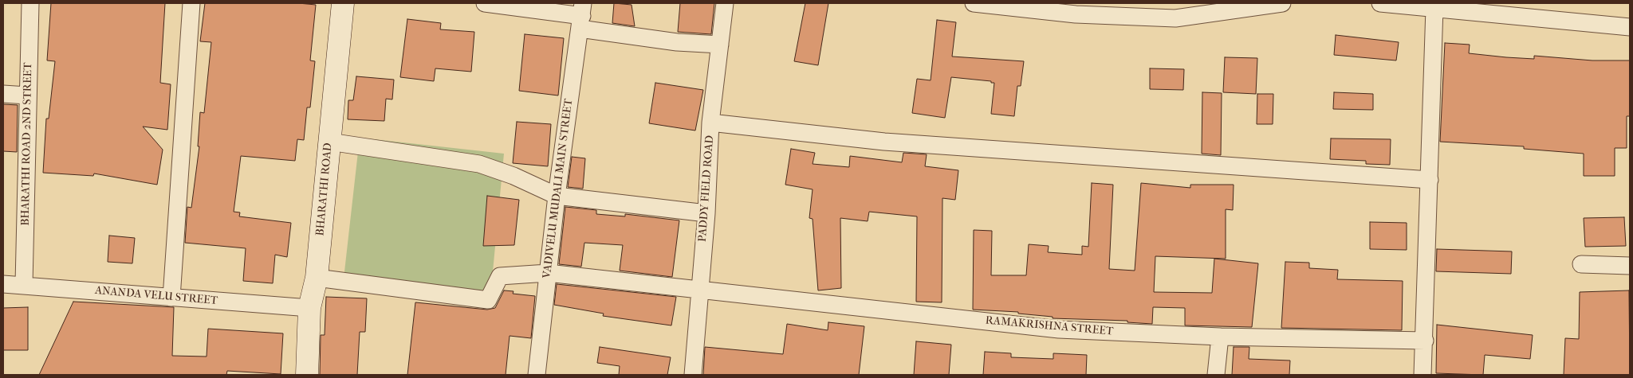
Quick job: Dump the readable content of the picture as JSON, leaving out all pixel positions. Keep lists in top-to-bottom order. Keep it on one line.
{"streets":{"street":["BHARATHI ROAD 2ND STREET","VADIVELU MUDALI MAIN STREET","PADDY FIELD ROAD","BHARATHI ROAD","ANANDA VELU STREET","RAMAKRISHNA STREET"]},"crossings":[["BHARATHI ROAD 2ND STREET","ANANDA VELU STREET"],["VADIVELU MUDALI MAIN STREET","RAMAKRISHNA STREET"],["PADDY FIELD ROAD","RAMAKRISHNA STREET"],["BHARATHI ROAD","ANANDA VELU STREET"],["BHARATHI ROAD","RAMAKRISHNA STREET"]]}
